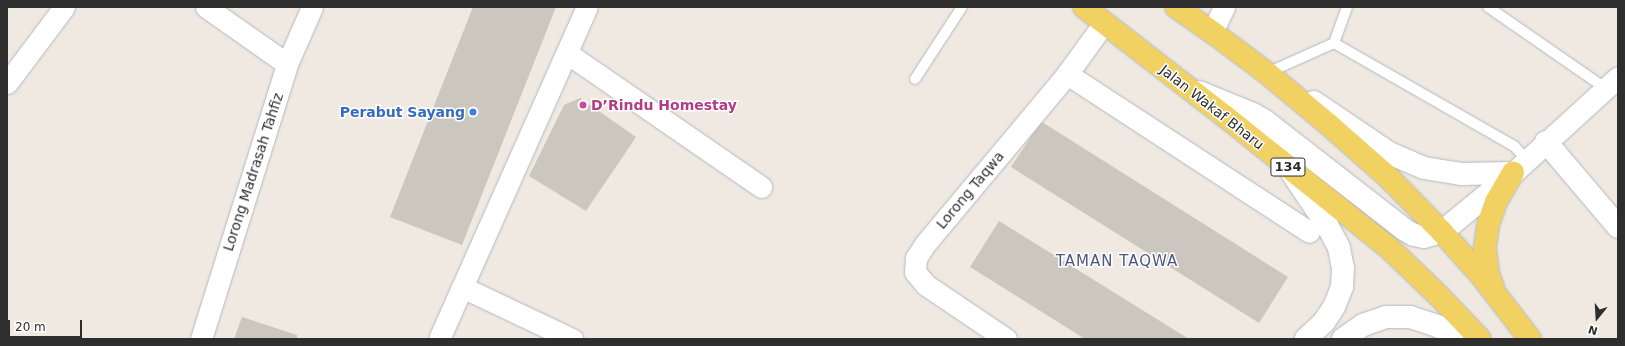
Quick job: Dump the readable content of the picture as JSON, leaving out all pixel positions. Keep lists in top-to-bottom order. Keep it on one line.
{"streets":{"main road":["Jalan Wakaf Bharu","134"],"street":["Lorong Madrasah Tahfiz","Lorong Taqwa"]},"crossings":[["Jalan Wakaf Bharu","Lorong Taqwa"]],"districts":["TAMAN TAQWA"],"places":["D’Rindu Homestay","Perabut Sayang"],"scale_bar":"20 m","north":"bottom"}
